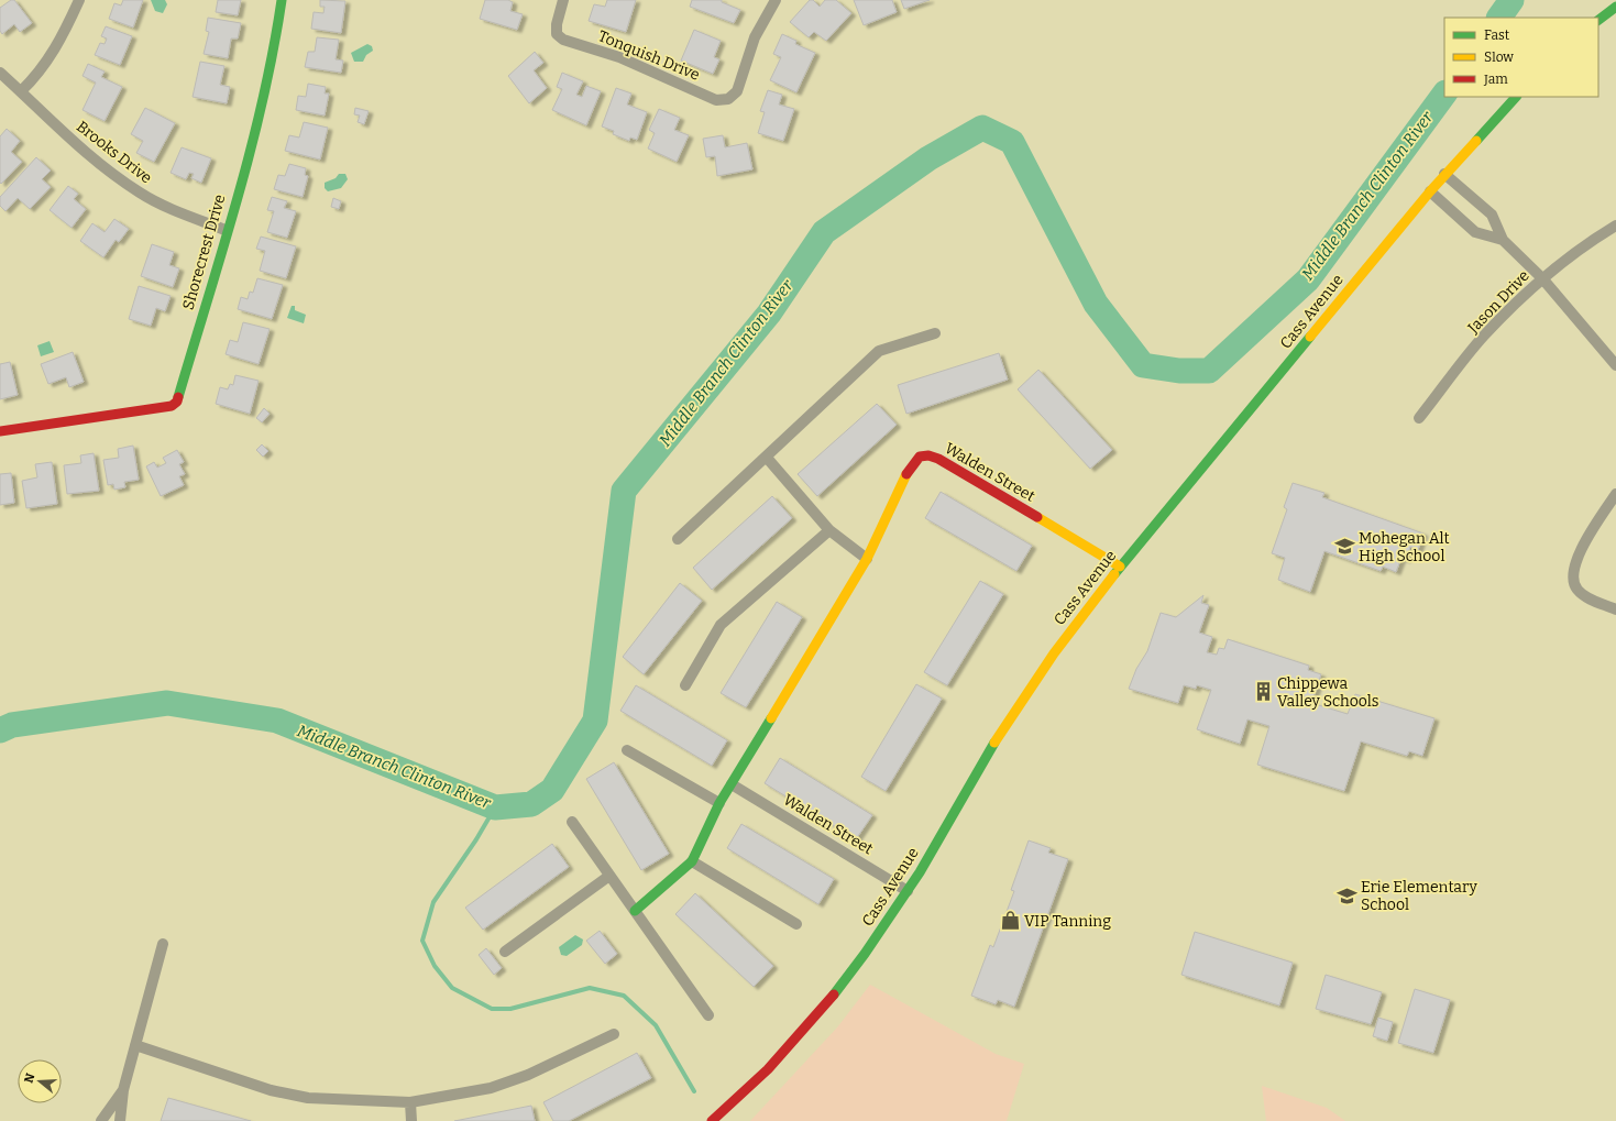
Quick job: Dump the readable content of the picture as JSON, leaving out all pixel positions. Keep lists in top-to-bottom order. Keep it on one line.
{"streets":{"street":["Tonquish Drive","Brooks Drive","Shorecrest Drive","Jason Drive","Cass Avenue","Walden Street"]},"crossings":[["Brooks Drive","Shorecrest Drive"],["Cass Avenue","Walden Street"]],"water":["Middle Branch Clinton River"],"places":{"school or university":["Mohegan Alt High School","Erie Elementary School"],"building":["Chippewa Valley Schools"],"shop":["VIP Tanning"]},"legend":["Fast","Slow","Jam"],"north":"left"}
